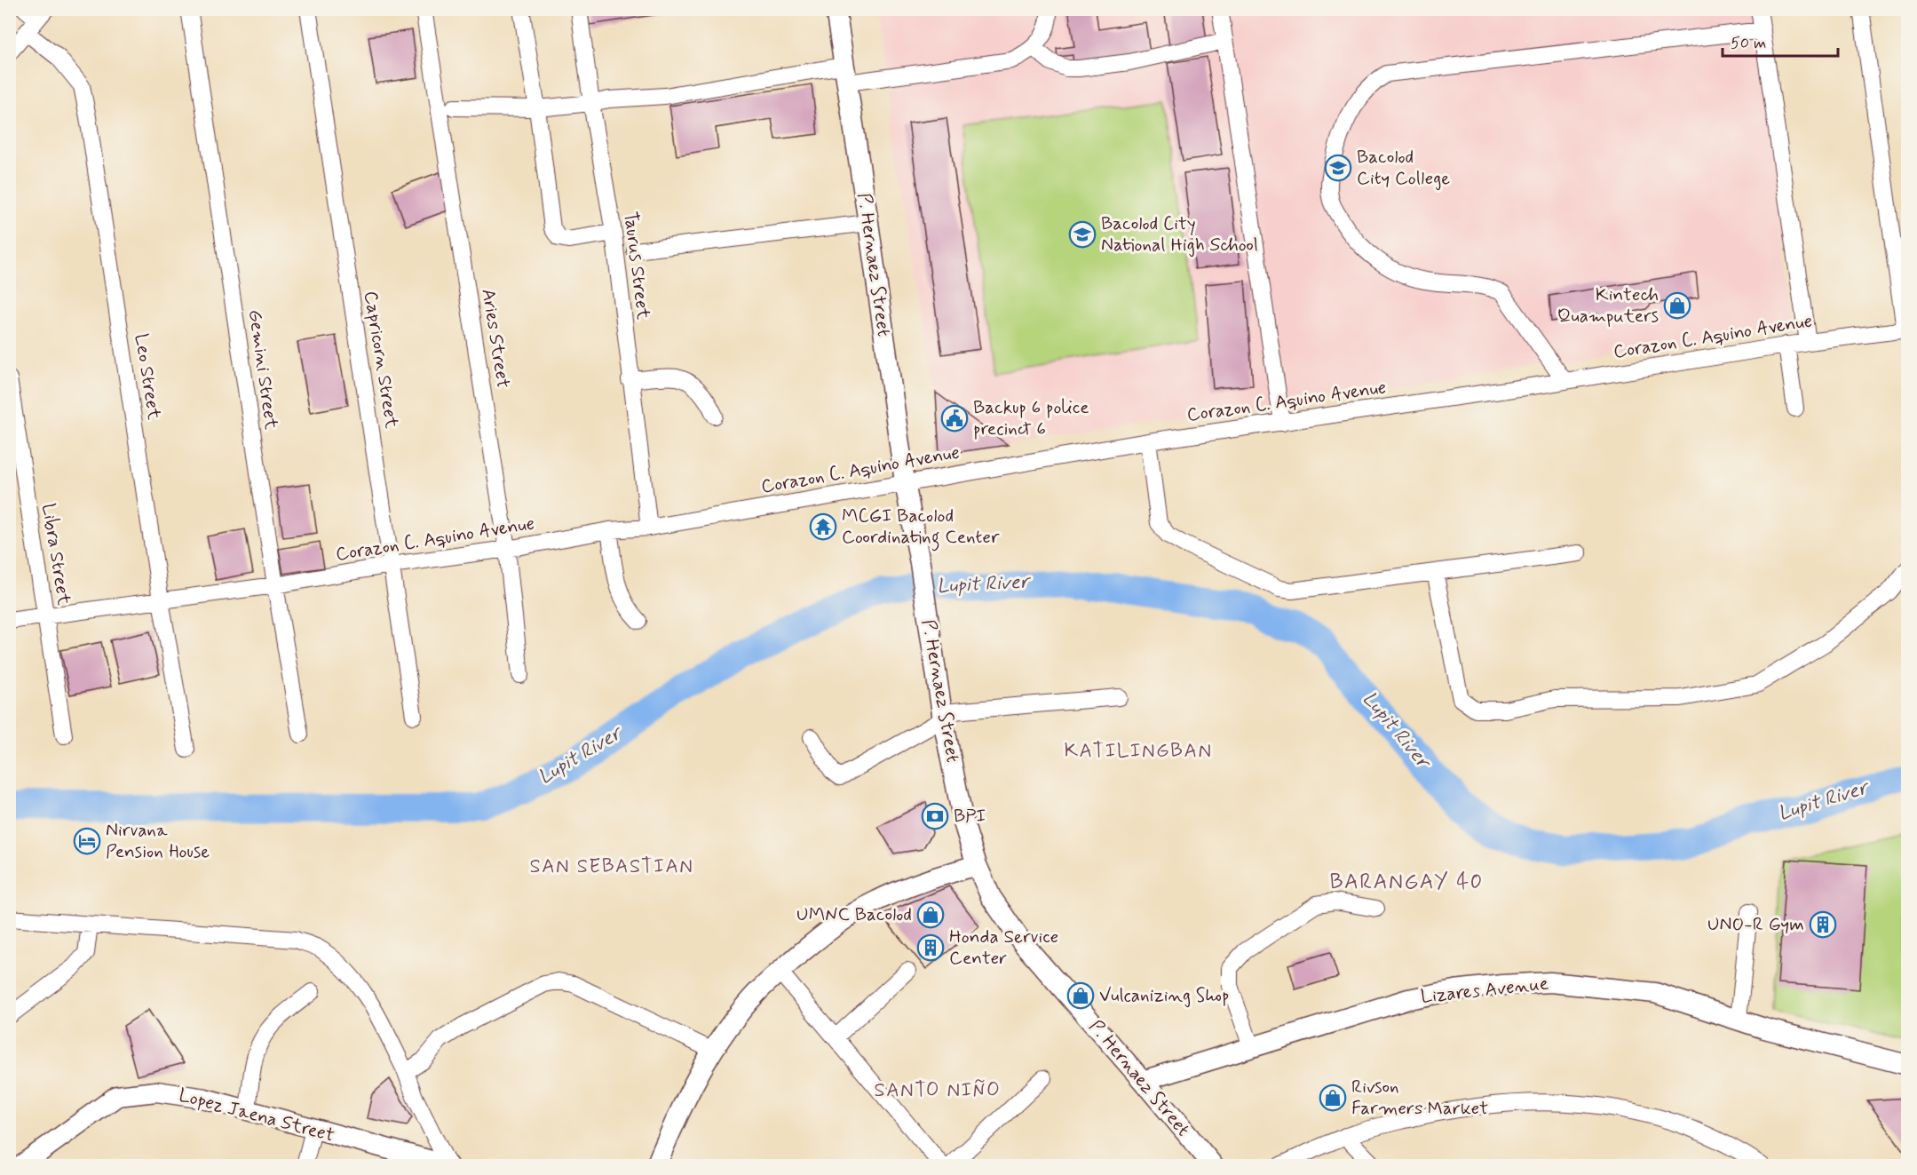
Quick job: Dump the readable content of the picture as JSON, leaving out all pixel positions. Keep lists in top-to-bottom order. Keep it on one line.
{"streets":{"main road":["P. Hernaez Street","Lizares Avenue","Lopez Jaena Street"],"street":["Taurus Street","Corazon C. Aquino Avenue","Aries Street","Capricorn Street","Gemini Street","Leo Street","Libra Street"]},"crossings":[["P. Hernaez Street","Corazon C. Aquino Avenue"],["P. Hernaez Street","Lizares Avenue"],["Taurus Street","Corazon C. Aquino Avenue"],["Corazon C. Aquino Avenue","Aries Street"],["Corazon C. Aquino Avenue","Capricorn Street"],["Corazon C. Aquino Avenue","Gemini Street"],["Corazon C. Aquino Avenue","Leo Street"],["Corazon C. Aquino Avenue","Libra Street"]],"districts":["KATILINGBAN","SAN SEBASTIAN","BARANGAY 40","SANTO NIÑO"],"water":["Lupit River"],"places":{"school or university":["Bacolod City College","Bacolod City National High School"],"shop":["Kintech Quamputers","UMNC Bacolod","Vulcanizing Shop","Rivson Farmers Market"],"public building":["Backup 6 police precinct 6"],"temple":["MCGI Bacolod Coordinating Center"],"bank":["BPI"],"hotel":["Nirvana Pension House"],"building":["UNO-R Gym","Honda Service Center"]},"scale_bar":"50 m"}
